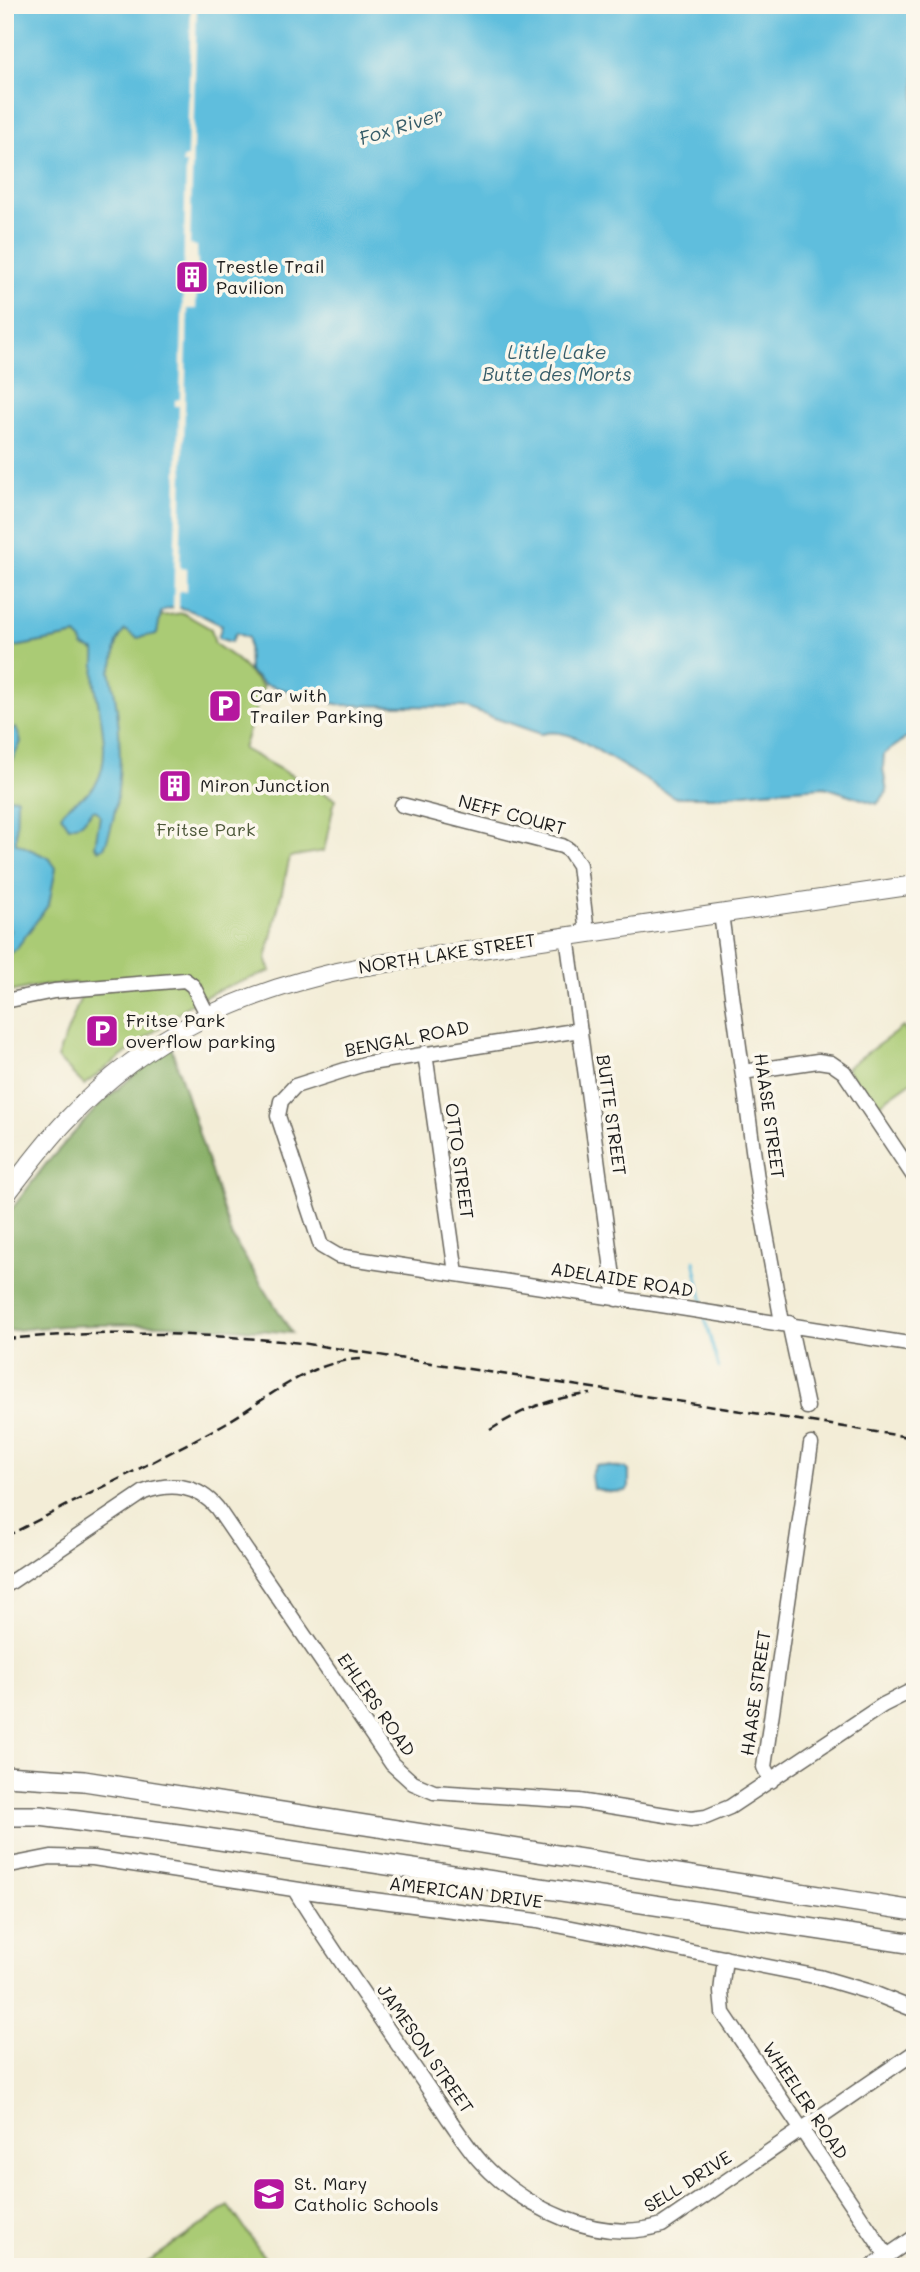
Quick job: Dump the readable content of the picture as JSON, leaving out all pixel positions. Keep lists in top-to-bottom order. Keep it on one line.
{"streets":{"main road":["NORTH LAKE STREET"],"street":["NEFF COURT","BENGAL ROAD","BUTTE STREET","HAASE STREET","OTTO STREET","ADELAIDE ROAD","EHLERS ROAD","AMERICAN DRIVE","JAMESON STREET","WHEELER ROAD","SELL DRIVE"]},"crossings":[["NEFF COURT","NORTH LAKE STREET"],["NORTH LAKE STREET","BUTTE STREET"],["NORTH LAKE STREET","HAASE STREET"],["BENGAL ROAD","BUTTE STREET"],["BENGAL ROAD","OTTO STREET"],["BENGAL ROAD","ADELAIDE ROAD"],["BUTTE STREET","ADELAIDE ROAD"],["HAASE STREET","ADELAIDE ROAD"],["HAASE STREET","EHLERS ROAD"],["OTTO STREET","ADELAIDE ROAD"],["AMERICAN DRIVE","JAMESON STREET"],["AMERICAN DRIVE","WHEELER ROAD"],["JAMESON STREET","SELL DRIVE"],["WHEELER ROAD","SELL DRIVE"]],"water":["Fox River","Little Lake Butte des Morts"],"parks":["Fritse Park"],"places":{"building":["Trestle Trail Pavilion","Miron Junction"],"parking":["Car with Trailer Parking","Fritse Park overflow parking"],"school or university":["St. Mary Catholic Schools"]}}
